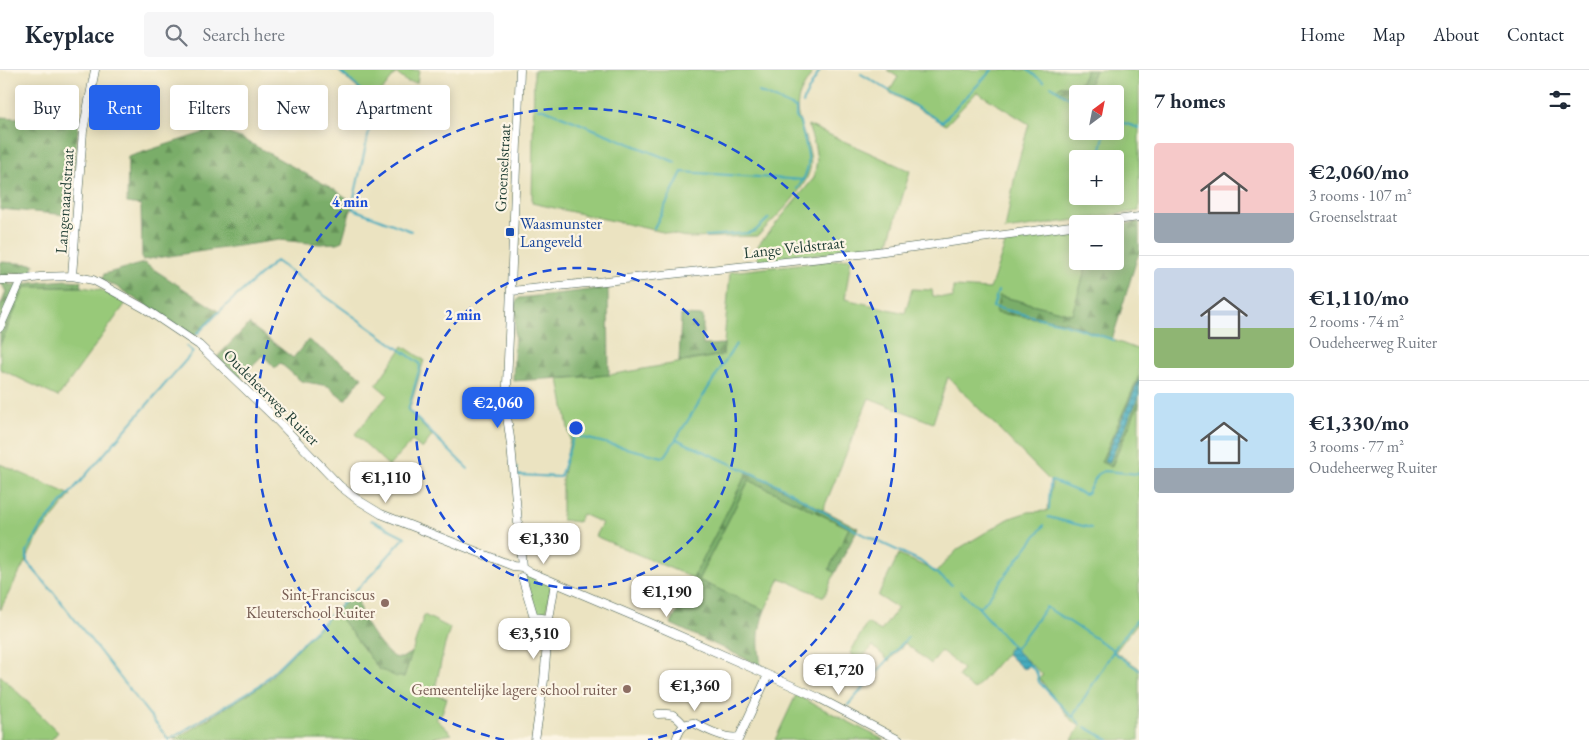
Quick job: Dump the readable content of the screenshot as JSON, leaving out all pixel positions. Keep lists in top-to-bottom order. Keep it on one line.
{"streets":{"street":["Groenselstraat","Langenaardstraat","Lange Veldstraat","Oudeheerweg Ruiter"]},"crossings":[["Groenselstraat","Lange Veldstraat"],["Groenselstraat","Oudeheerweg Ruiter"],["Langenaardstraat","Oudeheerweg Ruiter"]],"places":{"transit":["Waasmunster Langeveld"],"other":["Sint-Franciscus Kleuterschool Ruiter","Gemeentelijke lagere school ruiter"]},"north":"top right","page":{"header":"Keyplace","search":"Search here","nav":["Home","Map","About","Contact"],"heading":"7 homes","map_buttons":["+","−"],"chip":["Buy","Rent","Filters","New","Apartment"],"list":[{"name":"€2,060/mo","note":"3 rooms · 107 m² · Groenselstraat"},{"name":"€1,110/mo","note":"2 rooms · 74 m² · Oudeheerweg Ruiter"},{"name":"€1,330/mo","note":"3 rooms · 77 m² · Oudeheerweg Ruiter"}],"price":["€2,060","€1,110","€1,330","€1,190","€3,510","€1,720","€1,360"]},"rings":["4 min","2 min"]}
